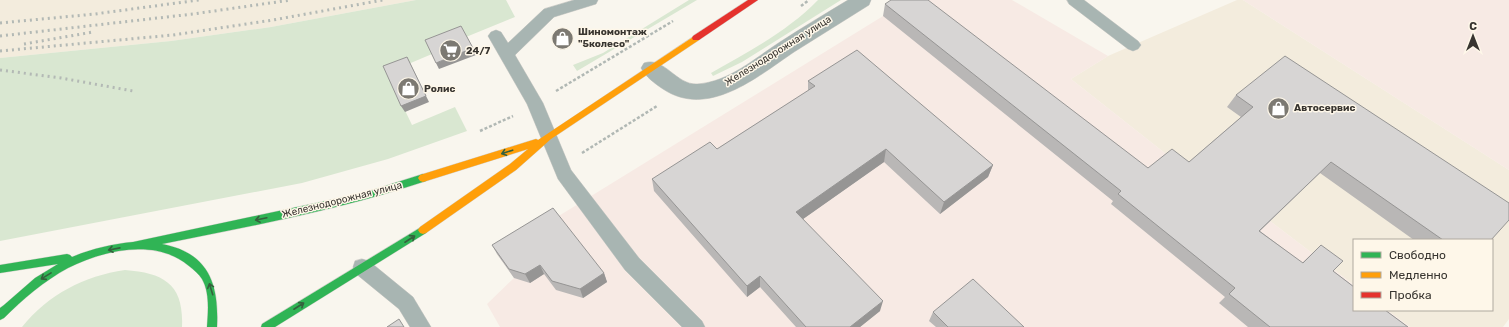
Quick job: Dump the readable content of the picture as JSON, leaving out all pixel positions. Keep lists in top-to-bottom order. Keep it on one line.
{"streets":{"main road":["Железнодорожная улица"]},"places":{"shop":["Шиномонтаж \"5колесо\"","Ролис","Автосервис"],"supermarket":["24/7"]},"legend":["Свободно","Медленно","Пробка"],"north":"top"}
